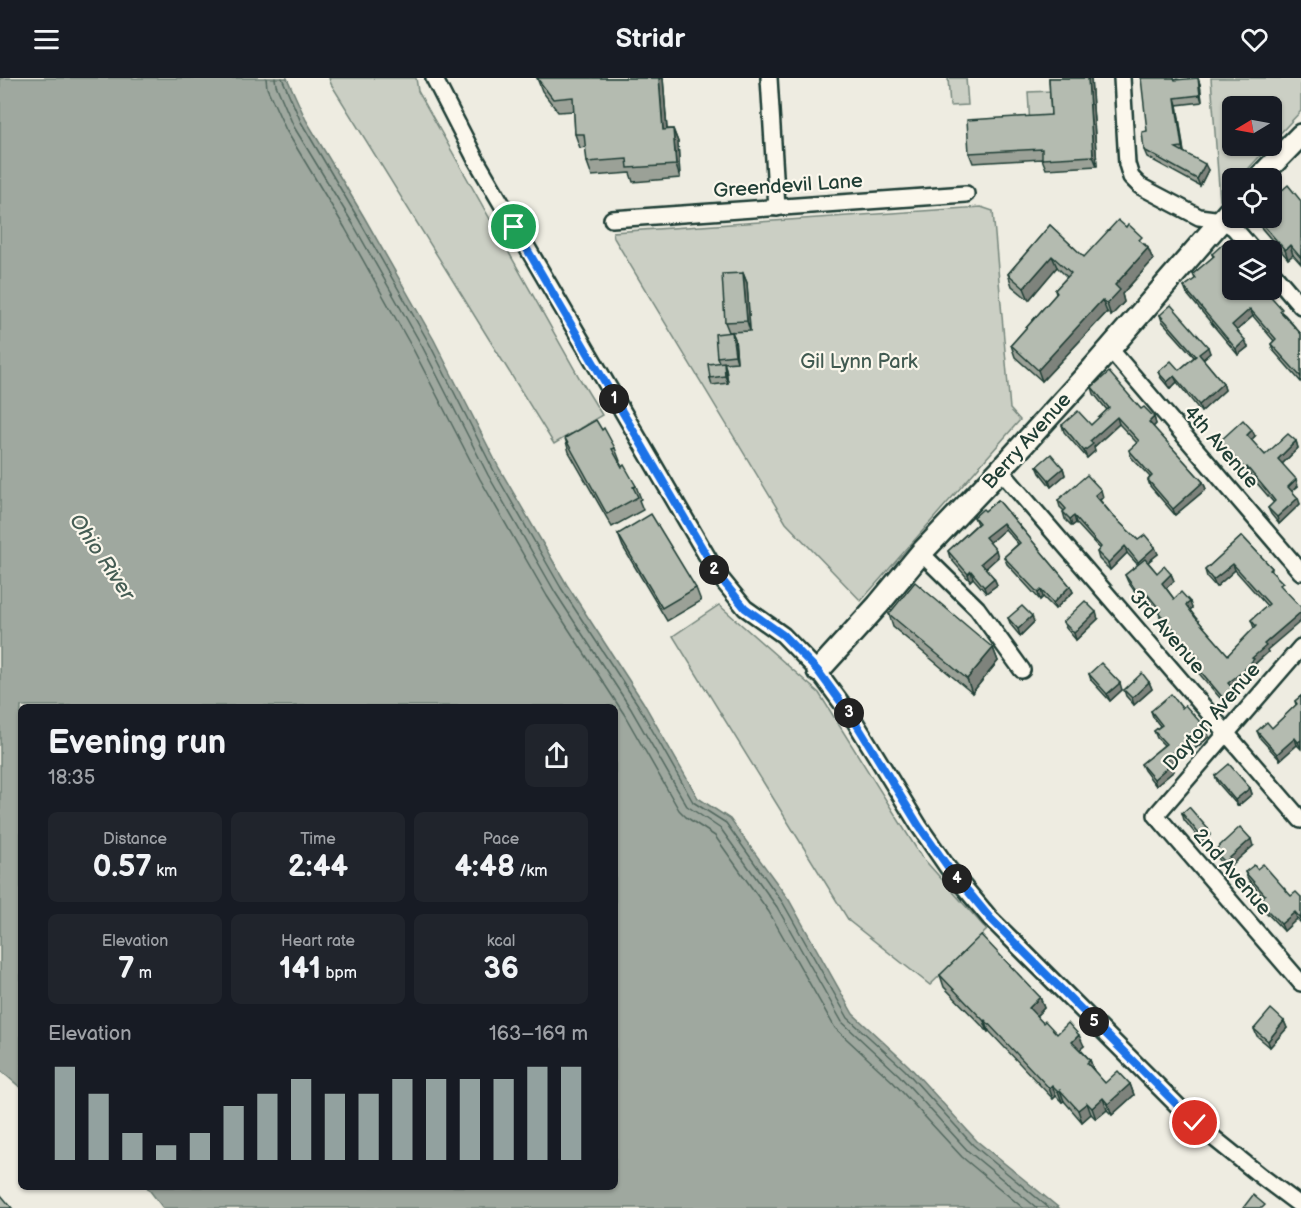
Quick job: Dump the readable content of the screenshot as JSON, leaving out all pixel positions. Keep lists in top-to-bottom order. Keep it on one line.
{"streets":{"street":["Greendevil Lane","Berry Avenue","4th Avenue","3rd Avenue","Dayton Avenue","2nd Avenue"]},"crossings":[["Berry Avenue","4th Avenue"],["Berry Avenue","3rd Avenue"],["3rd Avenue","Dayton Avenue"],["Dayton Avenue","2nd Avenue"]],"water":["Ohio River"],"parks":["Gil Lynn Park"],"north":"left","page":{"header":"Stridr","pins":["1","2","3","4","5"],"heading":["Evening run","18:35"],"stats":[["Distance","0.57 km"],["Time","2:44"],["Pace","4:48 /km"],["Elevation","7 m"],["Heart rate","141 bpm"],["kcal","36"]],"chart":["Elevation","163–169 m"]}}
